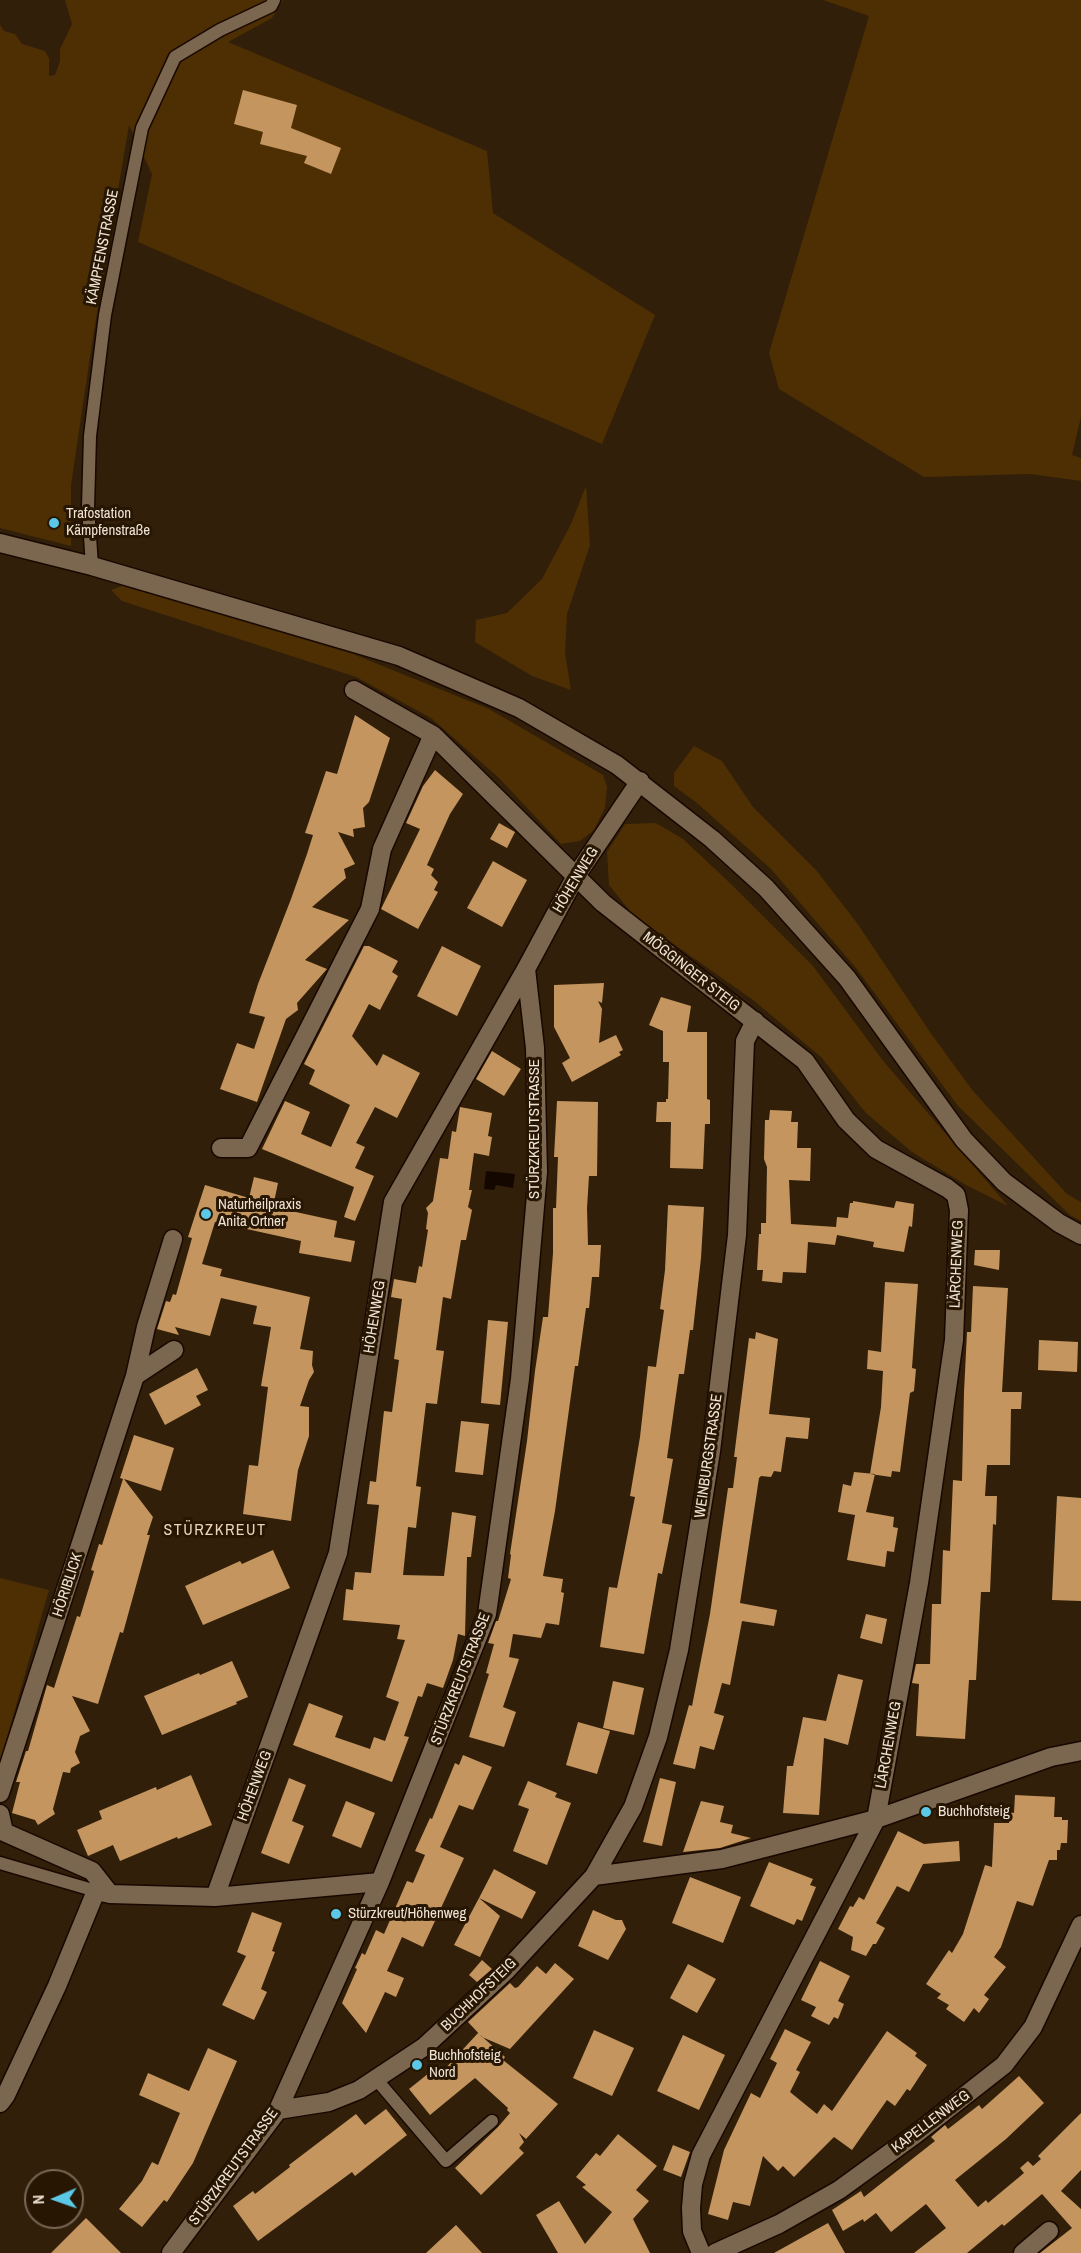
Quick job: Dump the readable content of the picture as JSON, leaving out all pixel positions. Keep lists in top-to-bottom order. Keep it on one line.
{"streets":{"street":["HÖHENWEG","MÖGGINGER STEIG","STÜRZKREUTSTRASSE","LÄRCHENWEG","WEINBURGSTRASSE","HÖRIBLICK","BUCHHOFSTEIG","KAPELLENWEG"],"lane":["KÄMPFENSTRASSE"]},"crossings":[["HÖHENWEG","MÖGGINGER STEIG"],["HÖHENWEG","STÜRZKREUTSTRASSE"],["MÖGGINGER STEIG","LÄRCHENWEG"],["MÖGGINGER STEIG","WEINBURGSTRASSE"],["STÜRZKREUTSTRASSE","BUCHHOFSTEIG"],["WEINBURGSTRASSE","BUCHHOFSTEIG"]],"districts":["STÜRZKREUT"],"places":["Trafostation Kämpfenstraße","Naturheilpraxis Anita Ortner","Buchhofsteig","Stürzkreut/Höhenweg","Buchhofsteig Nord"],"north":"left"}
